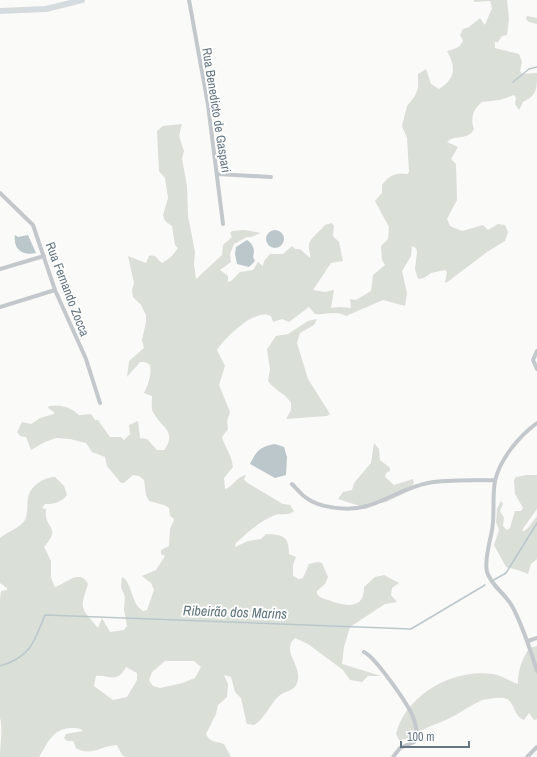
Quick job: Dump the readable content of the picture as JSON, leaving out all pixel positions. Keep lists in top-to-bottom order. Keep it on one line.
{"streets":{"street":["Rua Benedicto de Gaspari","Rua Fernando Zocca"]},"water":["Ribeirão dos Marins"],"scale_bar":"100 m"}
